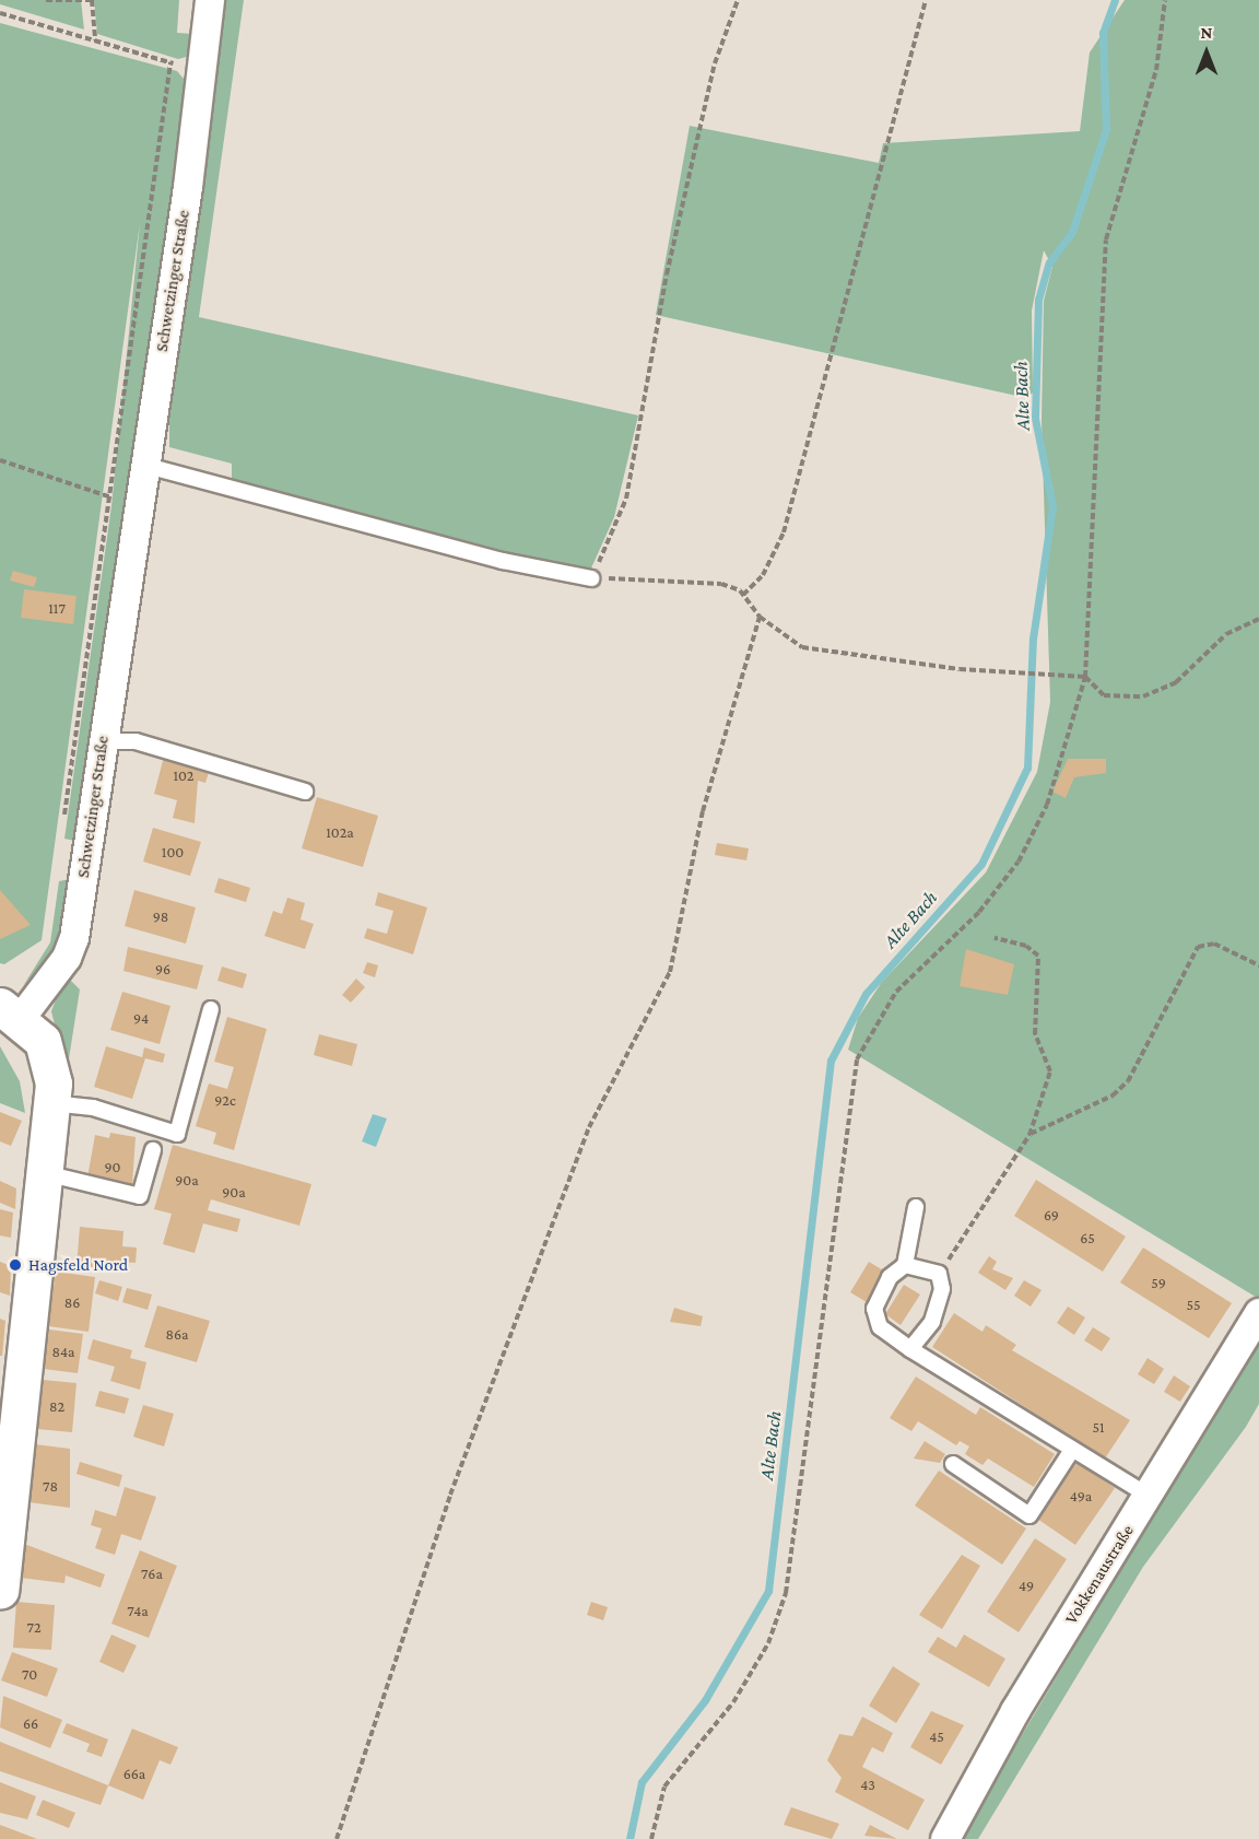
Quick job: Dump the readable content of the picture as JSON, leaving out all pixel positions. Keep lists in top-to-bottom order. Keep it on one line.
{"streets":{"main road":["Schwetzinger Straße"],"street":["Vokkenaustraße"]},"water":["Alte Bach"],"places":["Hagsfeld Nord"],"house_numbers":["117","102","102a","100","98","96","94","92c","90","90a","90a","69","65","59","86","55","86a","84a","82","51","78","49a","76a","49","74a","72","70","66","45","66a","43"],"north":"top"}
